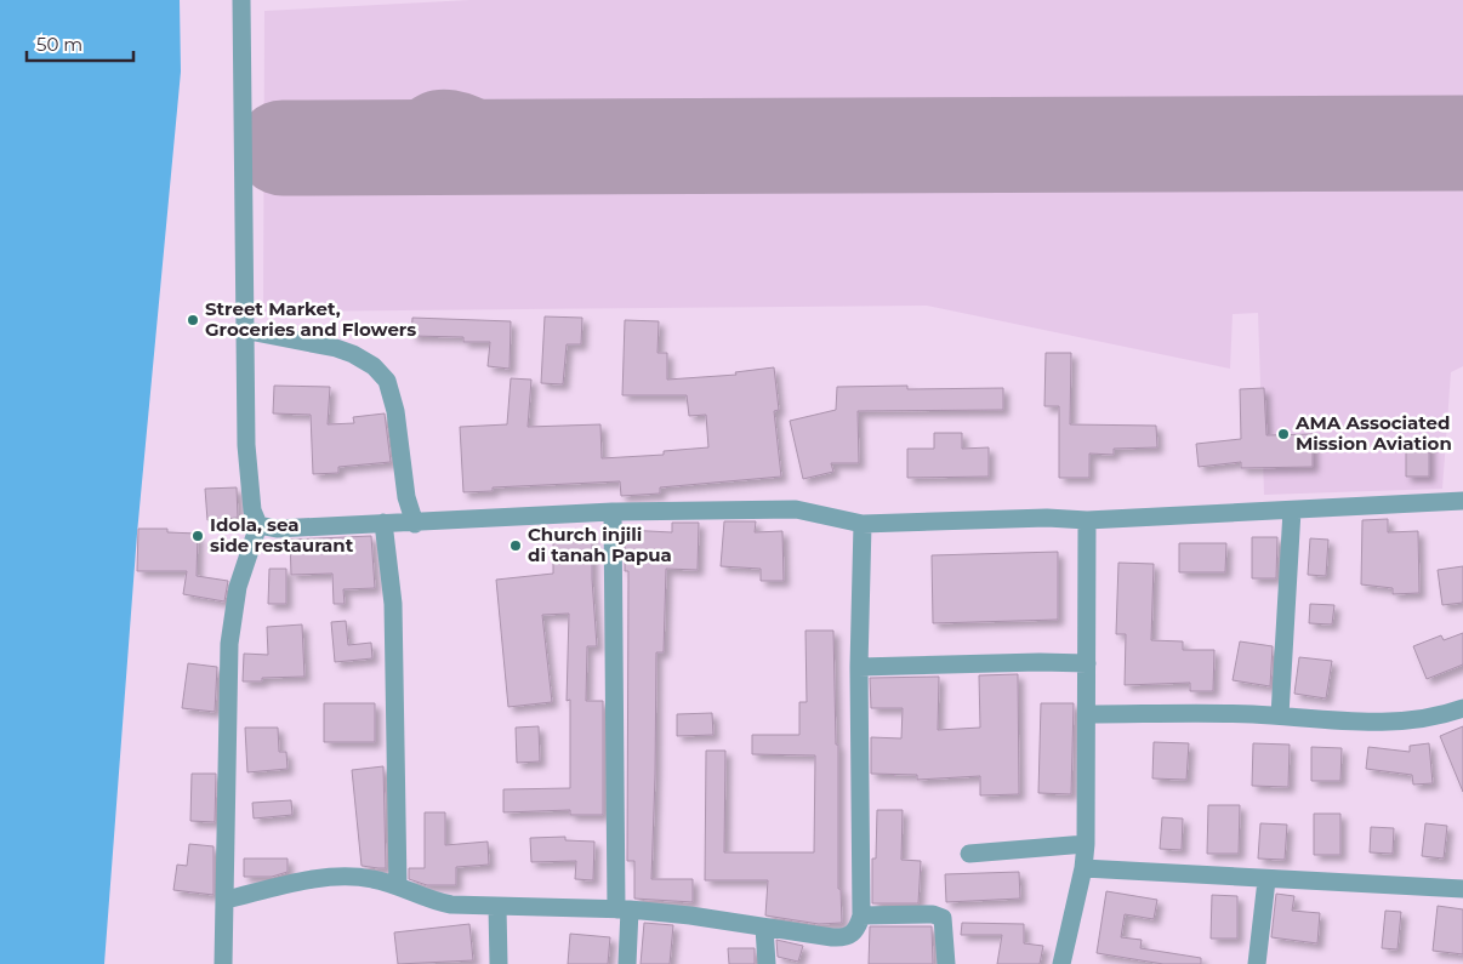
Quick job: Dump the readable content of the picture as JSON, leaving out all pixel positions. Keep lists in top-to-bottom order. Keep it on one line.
{"places":["Street Market, Groceries and Flowers","AMA Associated Mission Aviation","Idola, sea side restaurant","Church injili di tanah Papua"],"scale_bar":"50 m"}
